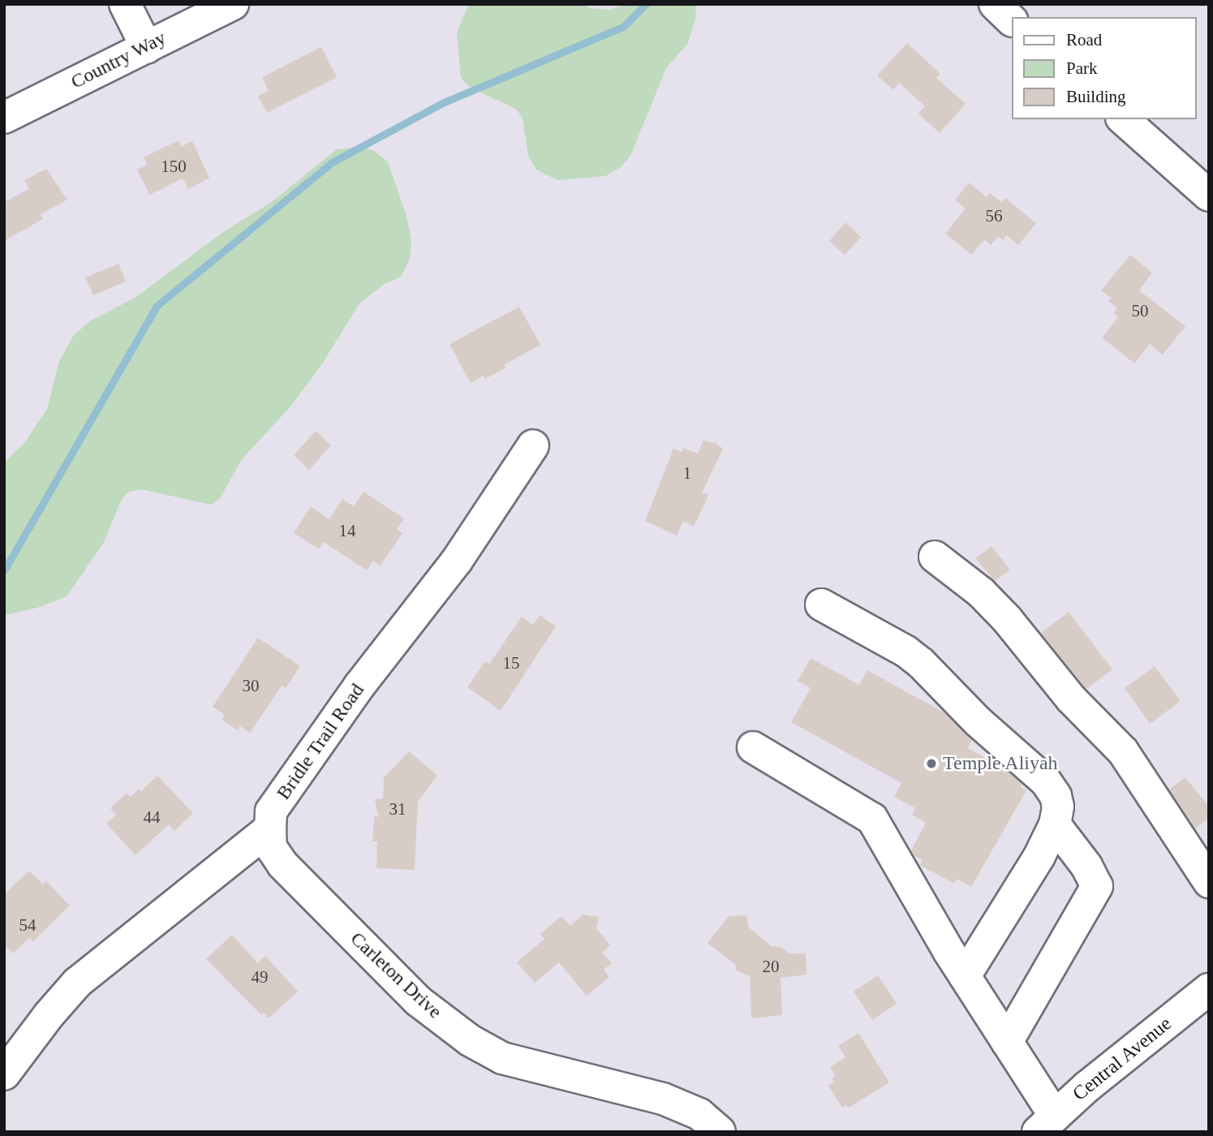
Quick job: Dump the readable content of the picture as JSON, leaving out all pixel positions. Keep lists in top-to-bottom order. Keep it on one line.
{"streets":{"street":["Country Way","Bridle Trail Road","Carleton Drive","Central Avenue"]},"crossings":[["Bridle Trail Road","Carleton Drive"]],"places":["Temple Aliyah"],"house_numbers":["150","56","50","1","14","15","30","31","44","54","20","49"],"legend":["Road","Park","Building"]}
